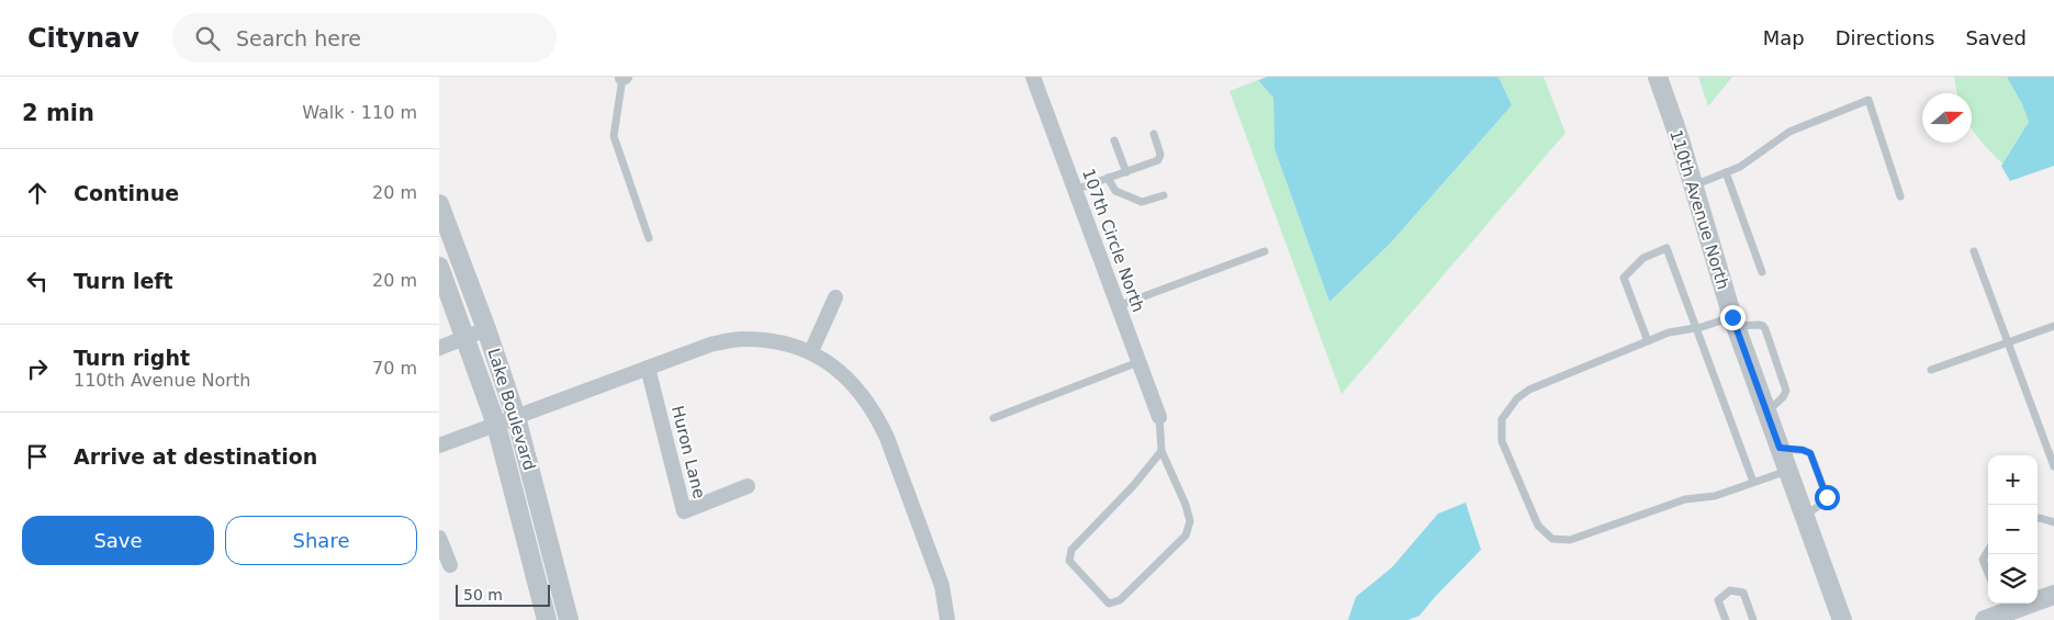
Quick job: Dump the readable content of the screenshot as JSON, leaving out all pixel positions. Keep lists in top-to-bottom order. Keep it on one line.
{"streets":{"street":["110th Avenue North","107th Circle North","Lake Boulevard","Huron Lane"]},"scale_bar":"50 m","north":"right","page":{"header":"Citynav","search":"Search here","nav":["Map","Directions","Saved"],"heading":["2 min","Walk · 110 m"],"list":[["Continue","20 m"],["Turn left","20 m"],["Turn right","110th Avenue North","70 m"],"Arrive at destination"],"map_buttons":["+","−"],"buttons":["Save","Share"],"scale":"50 m"}}
